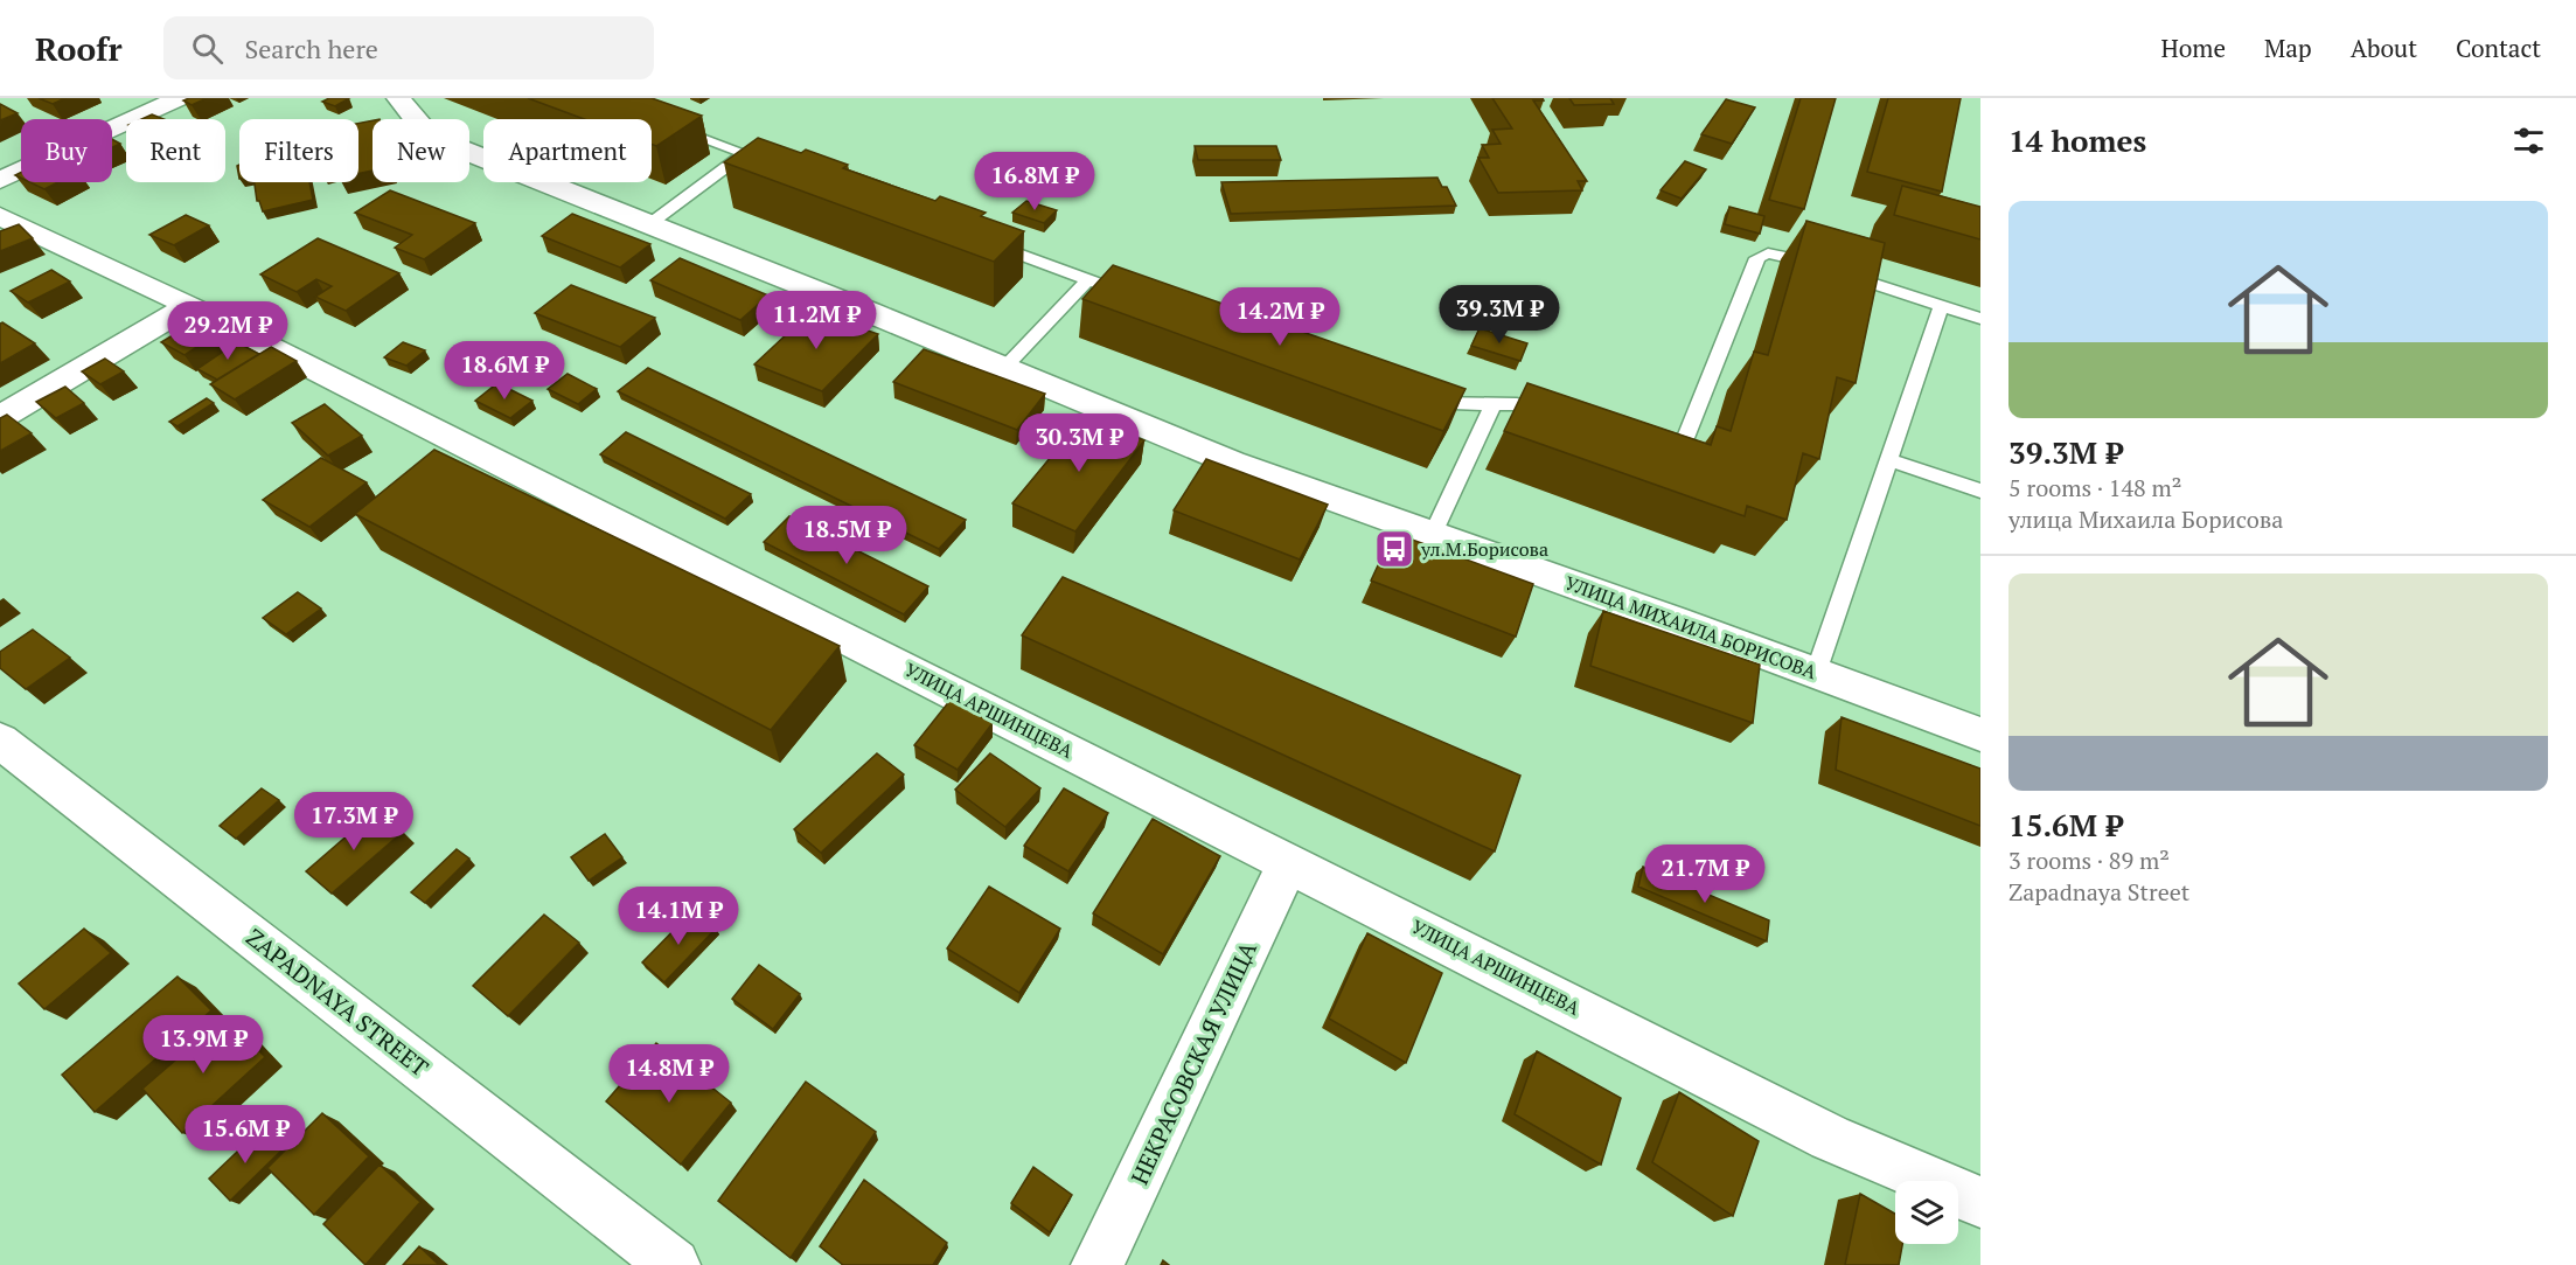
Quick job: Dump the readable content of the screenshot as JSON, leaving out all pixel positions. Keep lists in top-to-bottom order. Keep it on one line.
{"streets":{"street":["УЛИЦА МИХАИЛА БОРИСОВА","УЛИЦА АРШИНЦЕВА","ZAPADNAYA STREET","НЕКРАСОВСКАЯ УЛИЦА"]},"crossings":[["УЛИЦА АРШИНЦЕВА","НЕКРАСОВСКАЯ УЛИЦА"]],"places":{"bus stop":["ул.М.Борисова"]},"page":{"header":"Roofr","search":"Search here","nav":["Home","Map","About","Contact"],"heading":"14 homes","chip":["Buy","Rent","Filters","New","Apartment"],"price":["16.8M ₽","39.3M ₽","14.2M ₽","11.2M ₽","29.2M ₽","18.6M ₽","30.3M ₽","18.5M ₽","17.3M ₽","21.7M ₽","14.1M ₽","13.9M ₽","14.8M ₽","15.6M ₽"],"list":[{"name":"39.3M ₽","note":"5 rooms · 148 m² · улица Михаила Борисова"},{"name":"15.6M ₽","note":"3 rooms · 89 m² · Zapadnaya Street"}]}}
